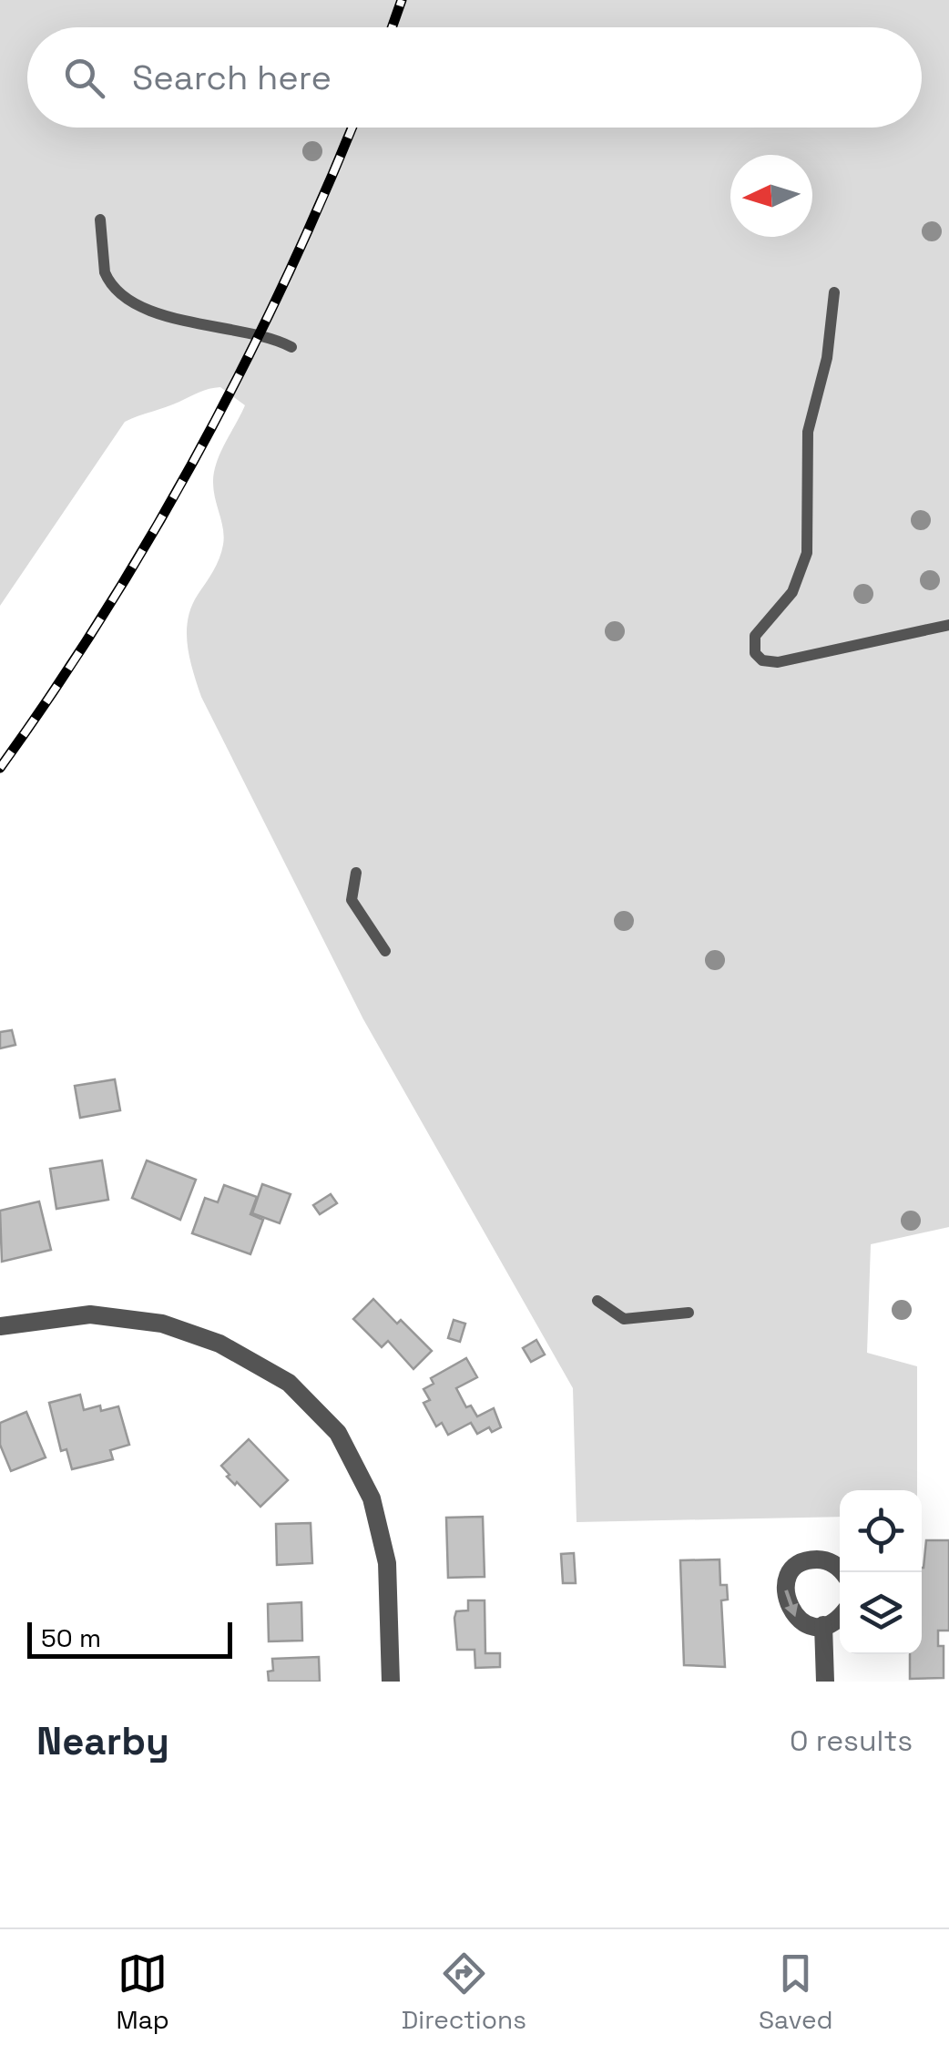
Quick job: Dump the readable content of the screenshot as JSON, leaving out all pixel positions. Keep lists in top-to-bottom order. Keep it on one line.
{"scale_bar":"50 m","north":"left","page":{"search":"Search here","scale":"50 m","heading":["Nearby","0 results"],"nav":["Map","Directions","Saved"]}}
